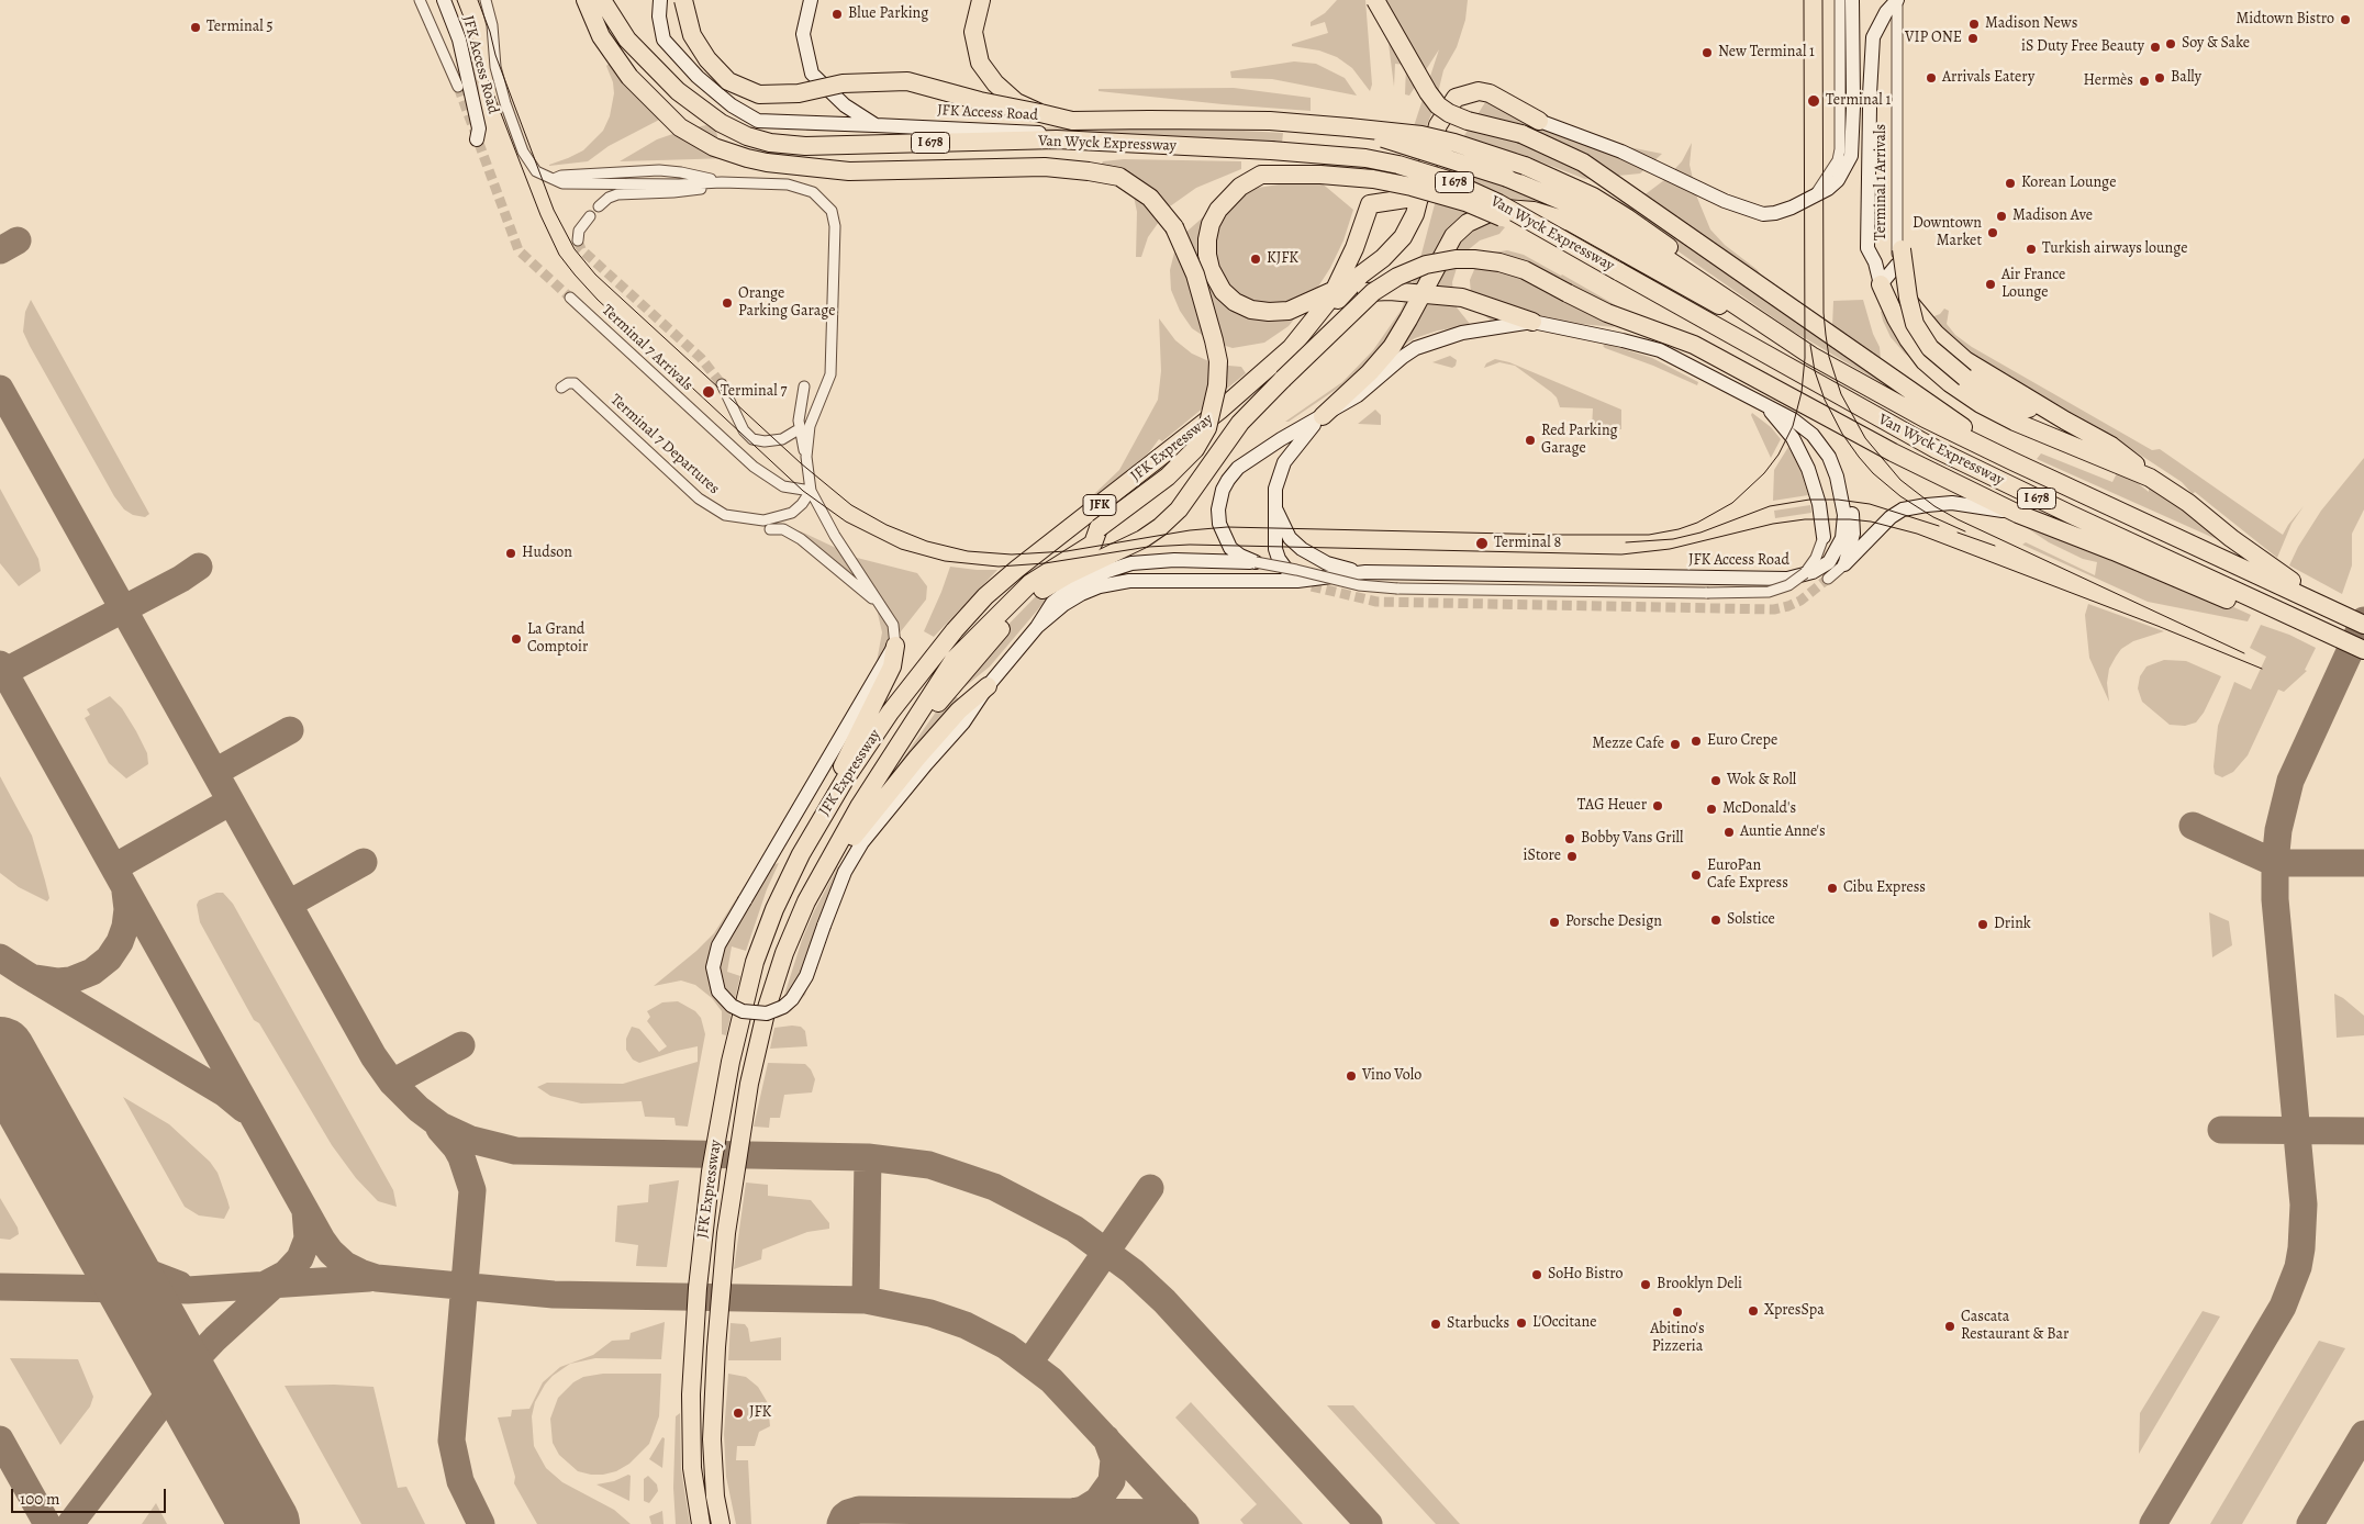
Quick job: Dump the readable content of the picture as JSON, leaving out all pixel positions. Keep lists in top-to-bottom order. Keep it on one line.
{"streets":{"highway":["I 678","Van Wyck Expressway","JFK Expressway","JFK"],"street":["JFK Access Road","Terminal 1 Arrivals","Terminal 7 Arrivals","Terminal 7 Departures"]},"crossings":[["JFK Access Road","Van Wyck Expressway"],["Terminal 7 Arrivals","Terminal 7 Departures"]],"places":["Blue Parking","Midtown Bistro","Madison News","Terminal 5","VIP ONE","Soy & Sake","iS Duty Free Beauty","New Terminal 1","Arrivals Eatery","Bally","Hermès","Terminal 1","Korean Lounge","Madison Ave","Downtown Market","Turkish airways lounge","KJFK","Air France Lounge","Orange Parking Garage","Terminal 7","Red Parking Garage","Terminal 8","Hudson","La Grand Comptoir","Euro Crepe","Mezze Cafe","Wok & Roll","TAG Heuer","McDonald's","Auntie Anne's","Bobby Vans Grill","iStore","EuroPan Cafe Express","Cibu Express","Solstice","Porsche Design","Drink","Vino Volo","SoHo Bistro","Brooklyn Deli","XpresSpa","Abitino's Pizzeria","L'Occitane","Starbucks","Cascata Restaurant & Bar","JFK"],"scale_bar":"100 m"}
